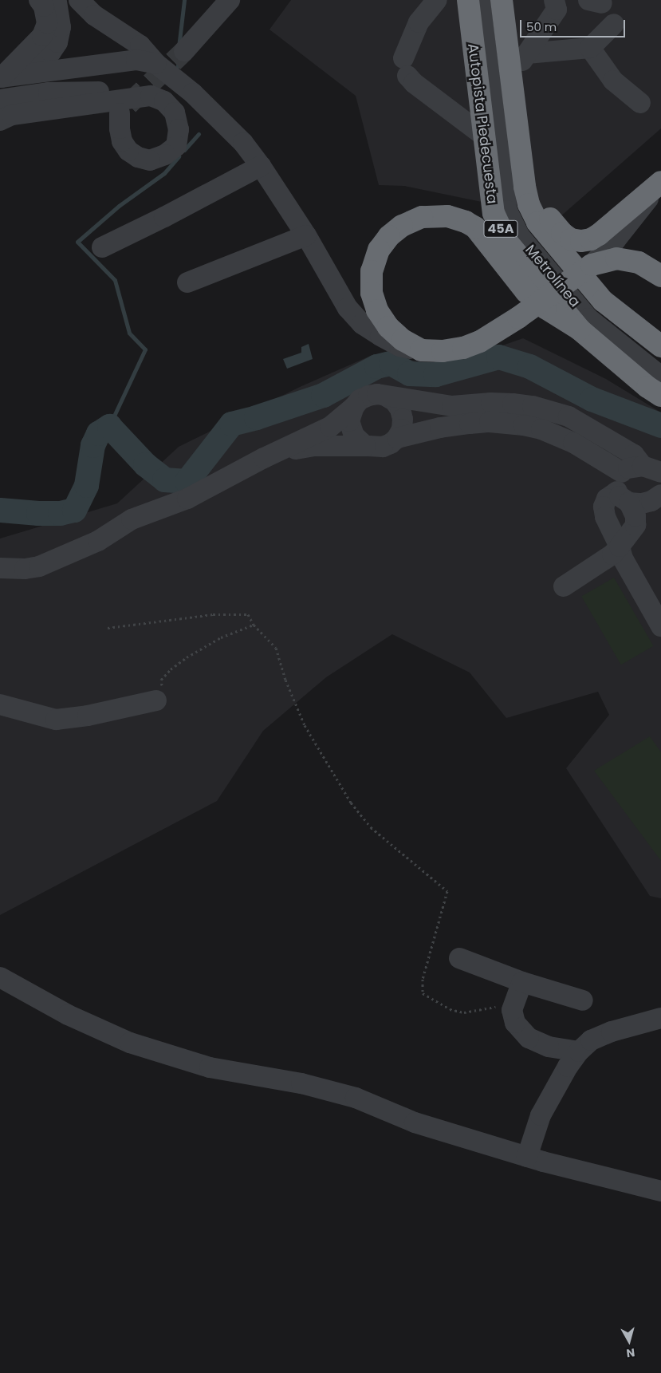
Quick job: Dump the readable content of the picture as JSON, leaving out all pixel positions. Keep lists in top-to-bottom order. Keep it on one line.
{"streets":{"highway":["Autopista Piedecuesta","45A"],"street":["Metrolínea"]},"scale_bar":"50 m","north":"bottom"}
